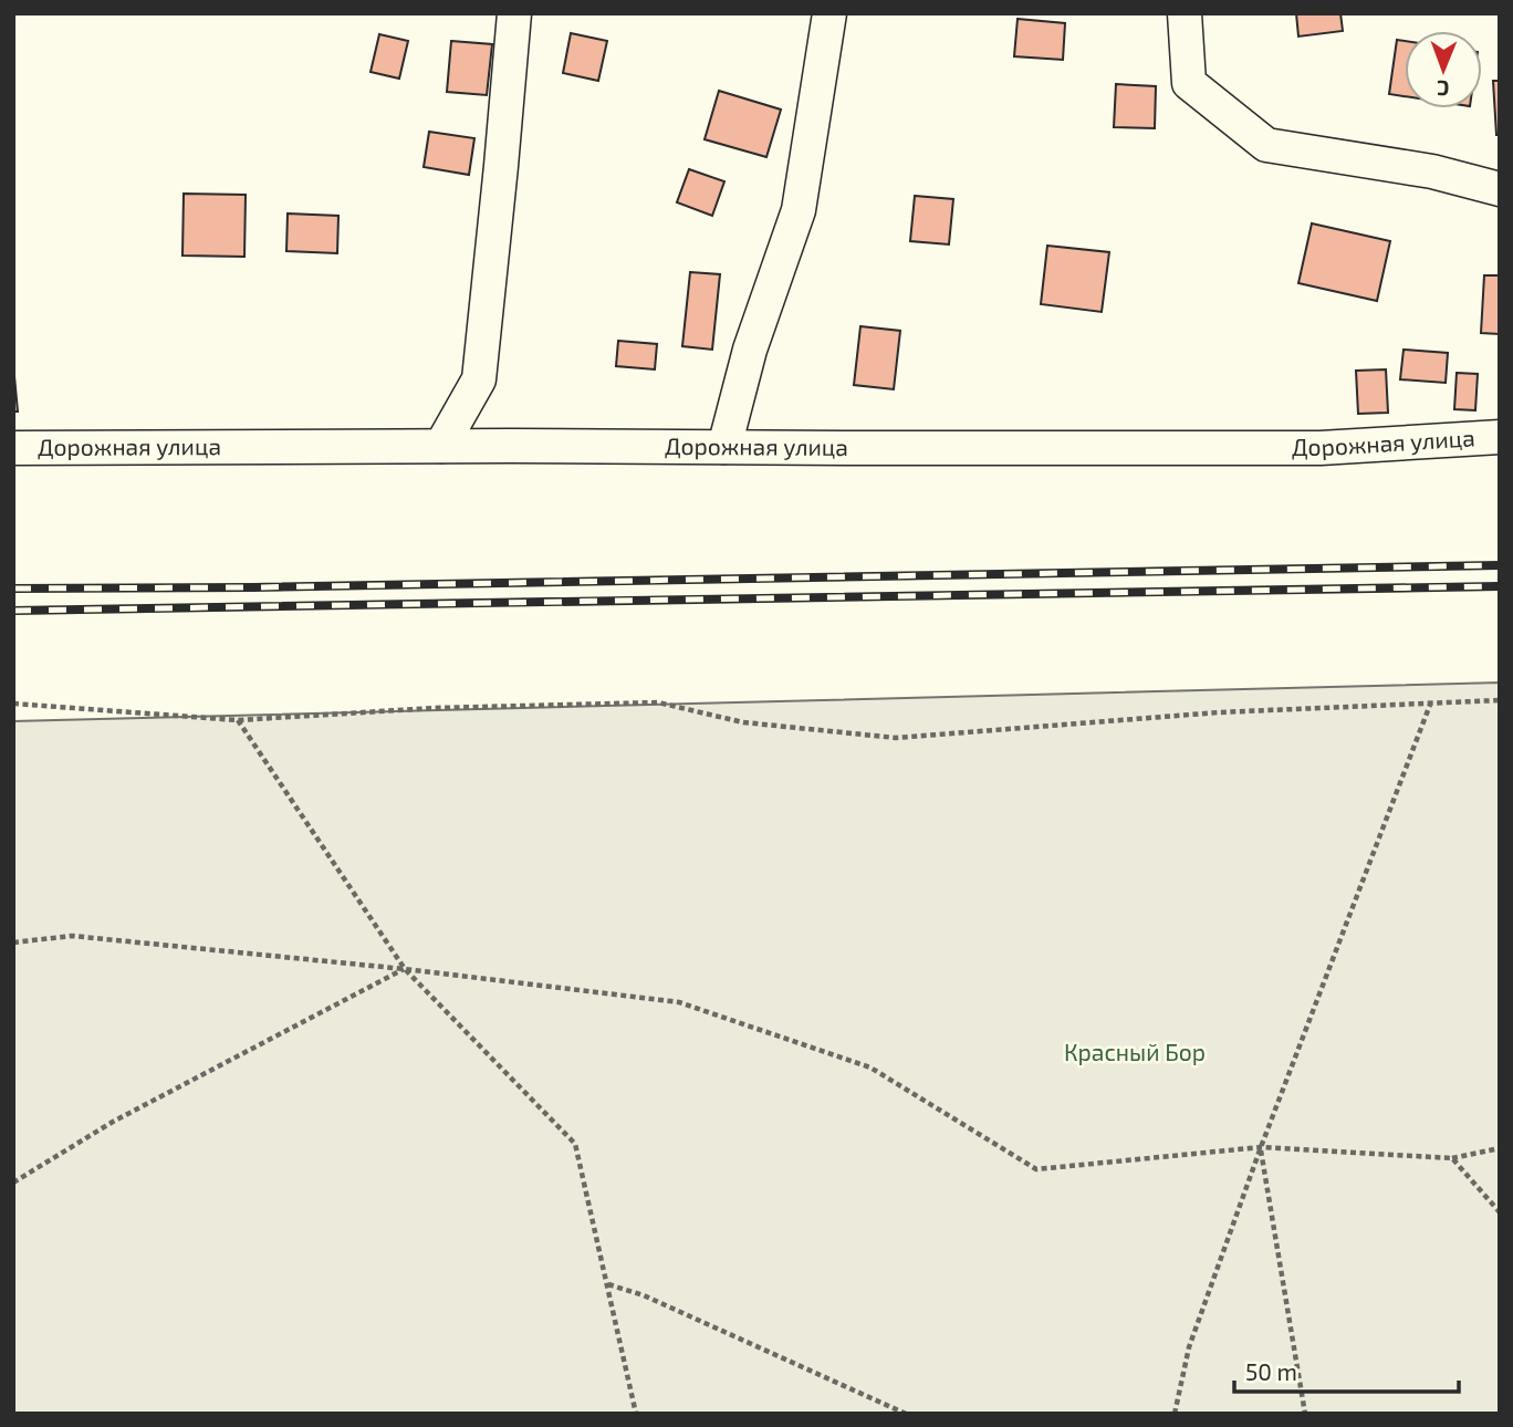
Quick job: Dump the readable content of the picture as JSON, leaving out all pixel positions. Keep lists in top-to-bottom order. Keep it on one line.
{"streets":{"street":["Дорожная улица"]},"parks":["Красный Бор"],"scale_bar":"50 m","north":"bottom"}
